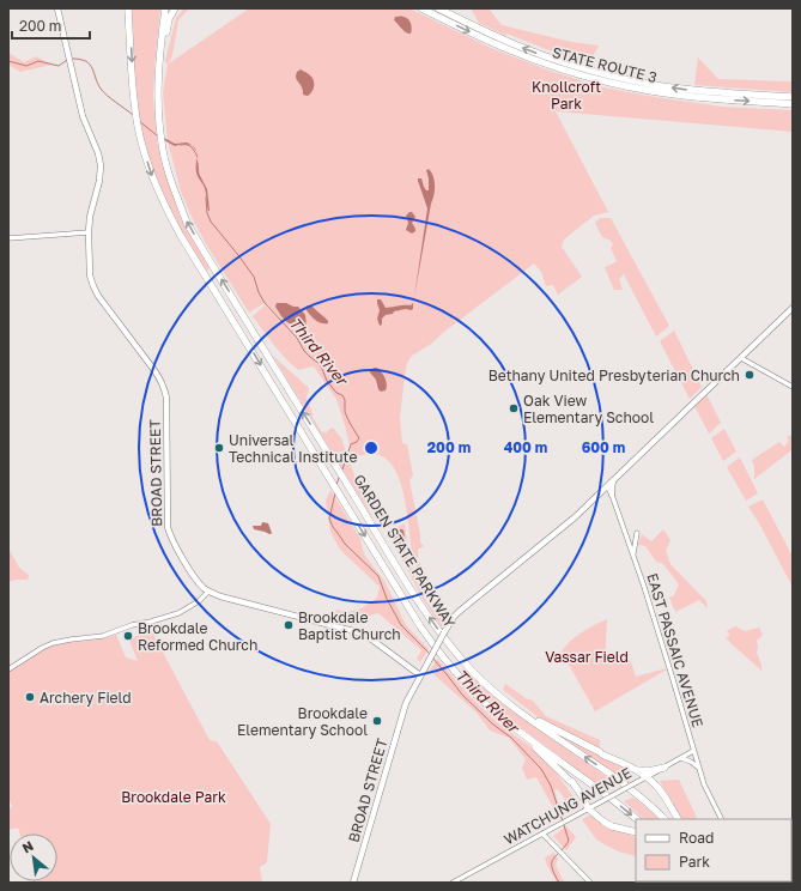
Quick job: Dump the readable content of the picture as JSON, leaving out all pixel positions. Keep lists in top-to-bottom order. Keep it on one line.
{"streets":{"highway":["STATE ROUTE 3","GARDEN STATE PARKWAY"],"main road":["BROAD STREET","EAST PASSAIC AVENUE","WATCHUNG AVENUE"]},"crossings":[["EAST PASSAIC AVENUE","WATCHUNG AVENUE"]],"water":["Third River"],"parks":["Knollcroft Park","Vassar Field","Brookdale Park"],"places":["Bethany United Presbyterian Church","Oak View Elementary School","Universal Technical Institute","Brookdale Baptist Church","Brookdale Reformed Church","Archery Field","Brookdale Elementary School"],"legend":["Road","Park"],"scale_bar":"200 m","north":"top left","rings":["200 m","400 m","600 m"]}
